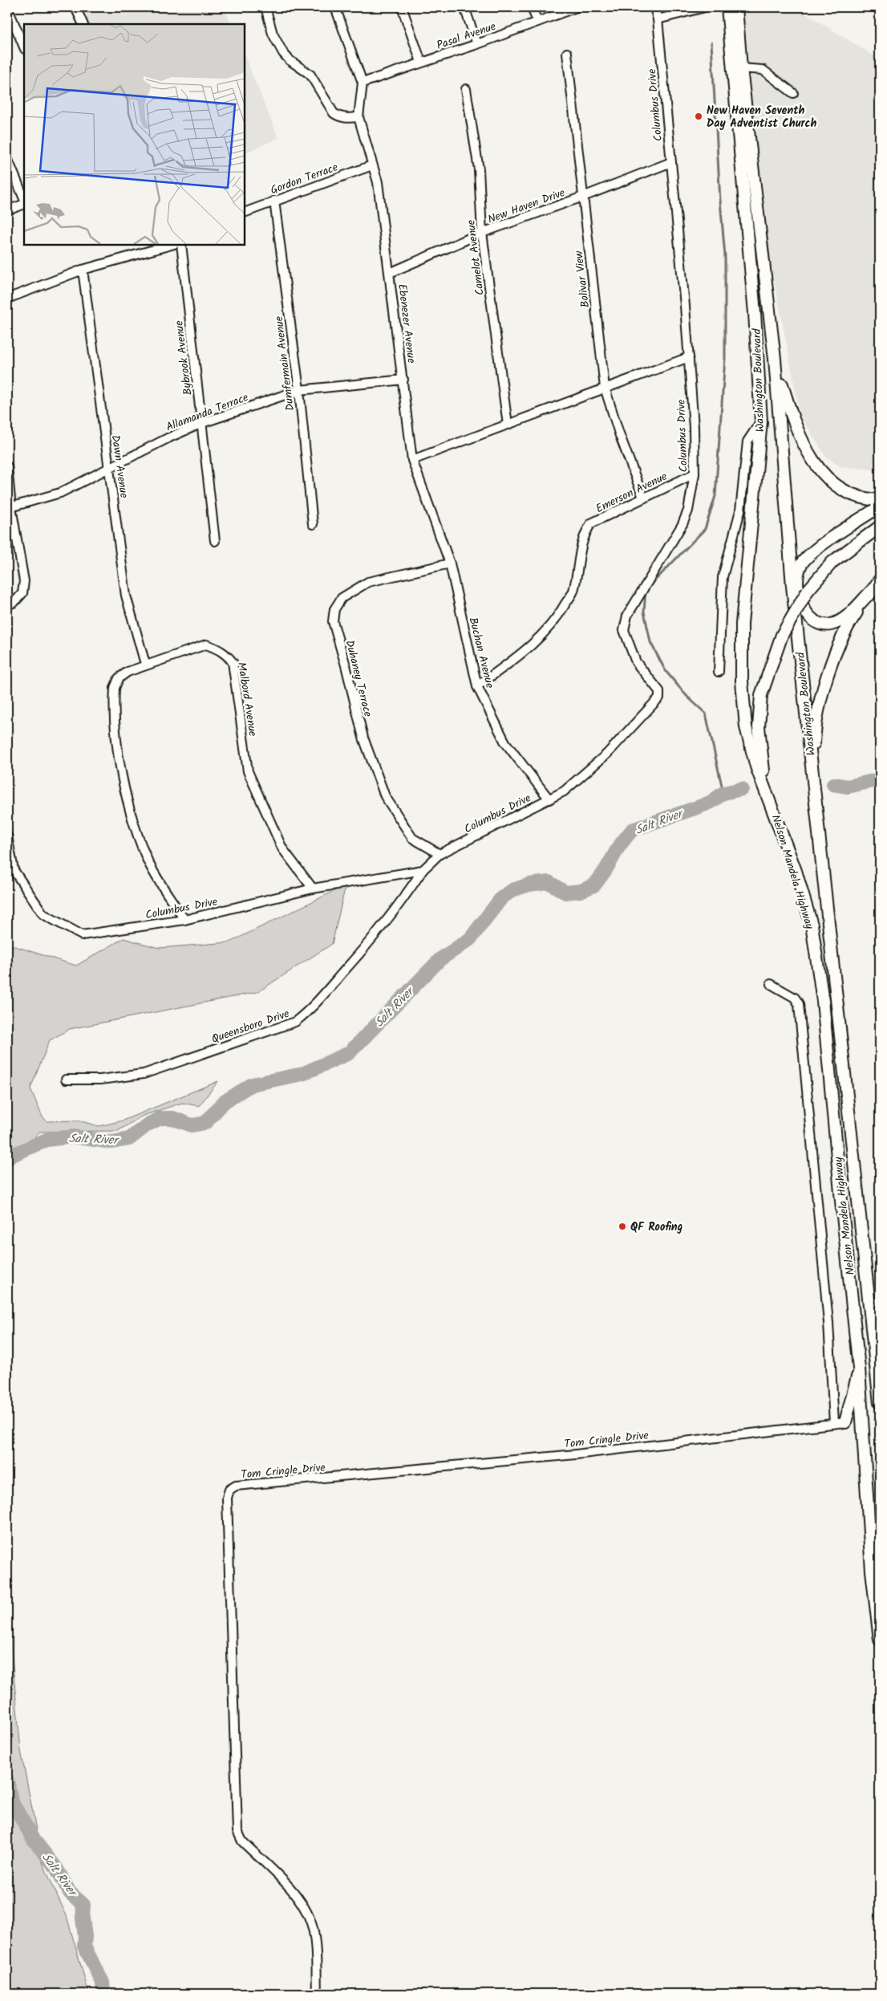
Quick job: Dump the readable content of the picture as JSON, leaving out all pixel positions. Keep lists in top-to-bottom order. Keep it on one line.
{"streets":{"highway":["Washington Boulevard","Nelson Mandela Highway"],"street":["Pasal Avenue","Columbus Drive","Gordon Terrace","New Haven Drive","Camelot Avenue","Bolivar View","Ebenezer Avenue","Bybrook Avenue","Dumfermain Avenue","Allamanda Terrace","Dawn Avenue","Emerson Avenue","Buchan Avenue","Duhaney Terrace","Malbord Avenue","Queensboro Drive","Tom Cringle Drive"]},"crossings":[["Pasal Avenue","Ebenezer Avenue"],["Columbus Drive","New Haven Drive"],["Columbus Drive","Emerson Avenue"],["Columbus Drive","Buchan Avenue"],["Columbus Drive","Duhaney Terrace"],["Columbus Drive","Malbord Avenue"],["Columbus Drive","Queensboro Drive"],["Gordon Terrace","Ebenezer Avenue"],["Gordon Terrace","Dumfermain Avenue"],["New Haven Drive","Camelot Avenue"],["New Haven Drive","Bolivar View"],["New Haven Drive","Ebenezer Avenue"],["Bolivar View","Emerson Avenue"],["Ebenezer Avenue","Allamanda Terrace"],["Ebenezer Avenue","Buchan Avenue"],["Ebenezer Avenue","Duhaney Terrace"],["Bybrook Avenue","Allamanda Terrace"],["Dumfermain Avenue","Allamanda Terrace"],["Washington Boulevard","Nelson Mandela Highway"],["Allamanda Terrace","Dawn Avenue"],["Dawn Avenue","Malbord Avenue"],["Emerson Avenue","Buchan Avenue"],["Buchan Avenue","Duhaney Terrace"]],"water":["Salt River"],"places":["New Haven Seventh Day Adventist Church","QF Roofing"]}
